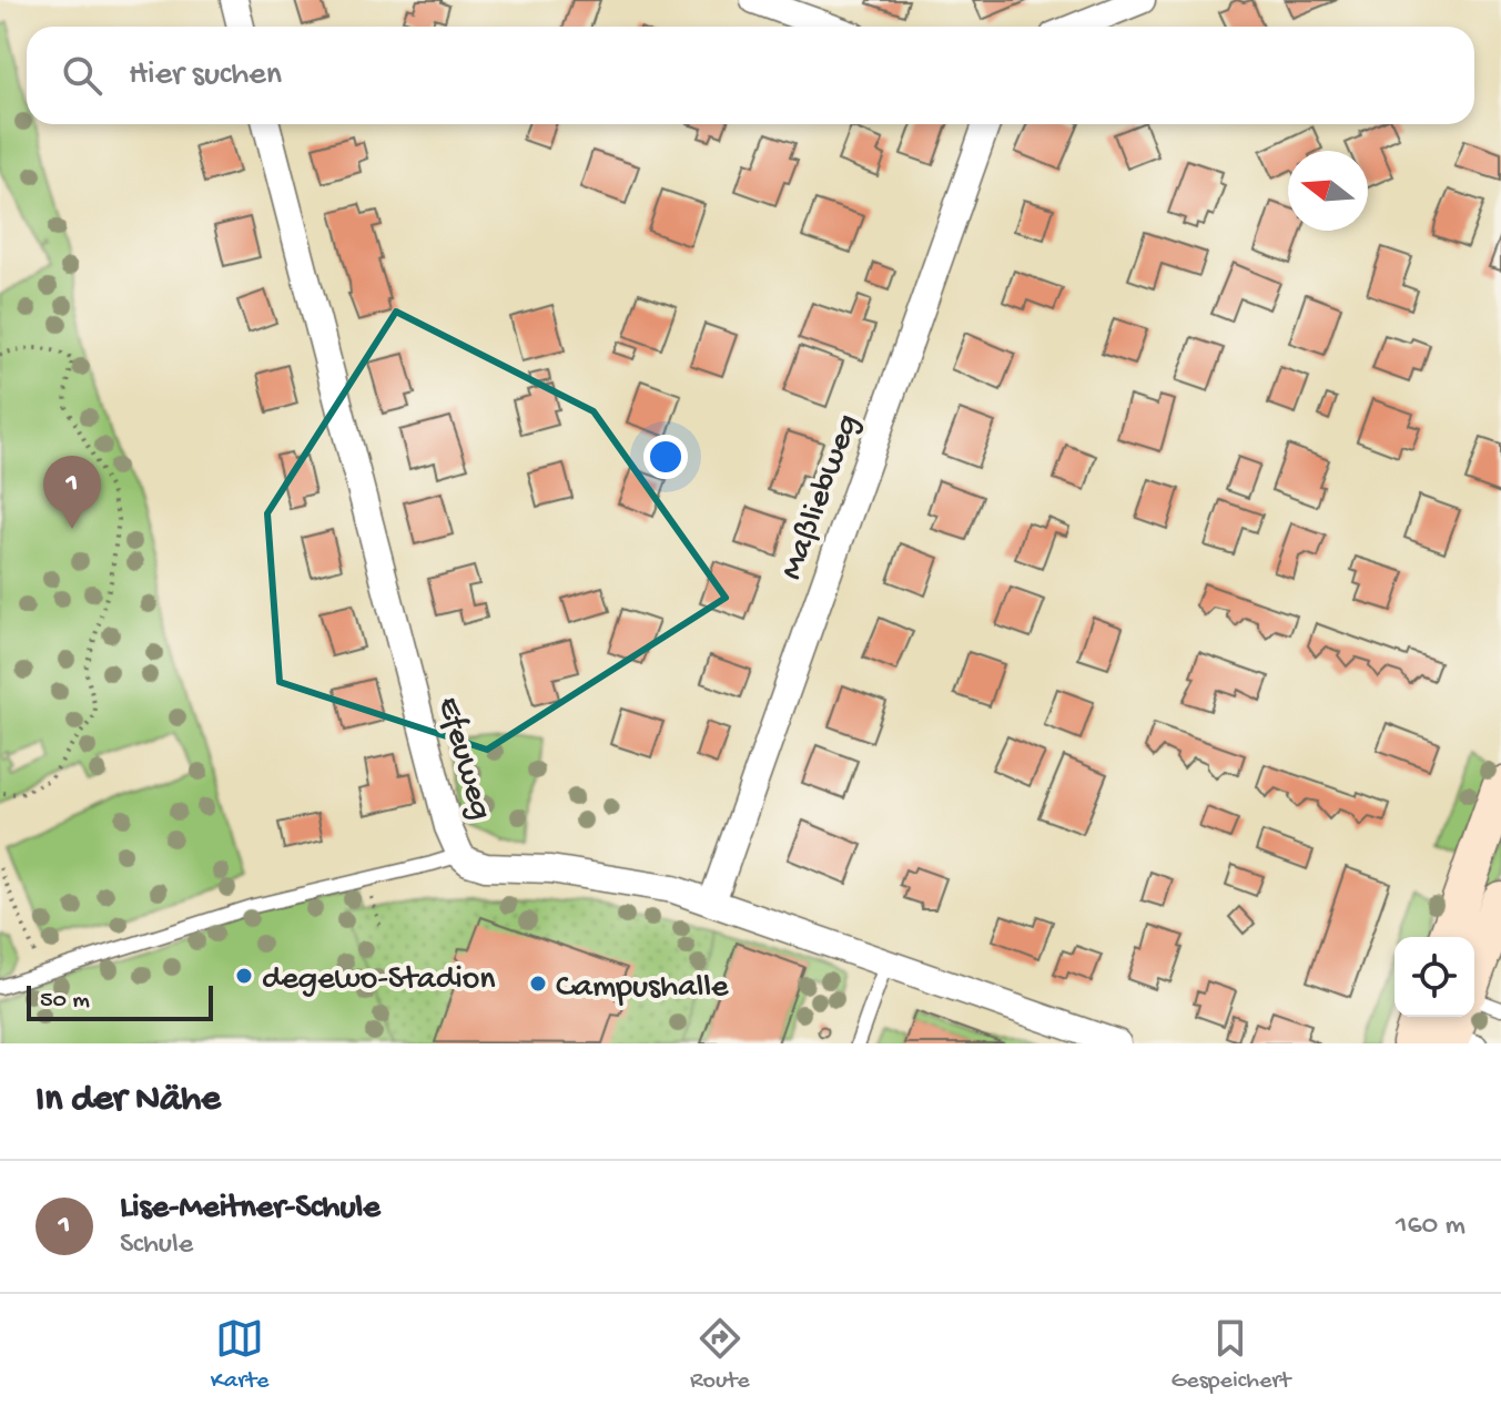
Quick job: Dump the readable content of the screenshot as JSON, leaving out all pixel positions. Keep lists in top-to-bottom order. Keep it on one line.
{"streets":{"street":["Maßliebweg","Efeuweg"]},"crossings":[["Maßliebweg","Efeuweg"]],"places":["degewo-Stadion","Campushalle"],"scale_bar":"50 m","north":"left","page":{"search":"Hier suchen","pins":"1","scale":"50 m","heading":"In der Nähe","list":[{"mark":"1","name":"Lise-Meitner-Schule","note":"Schule","value":"160 m"}],"nav":["Karte","Route","Gespeichert"]}}
